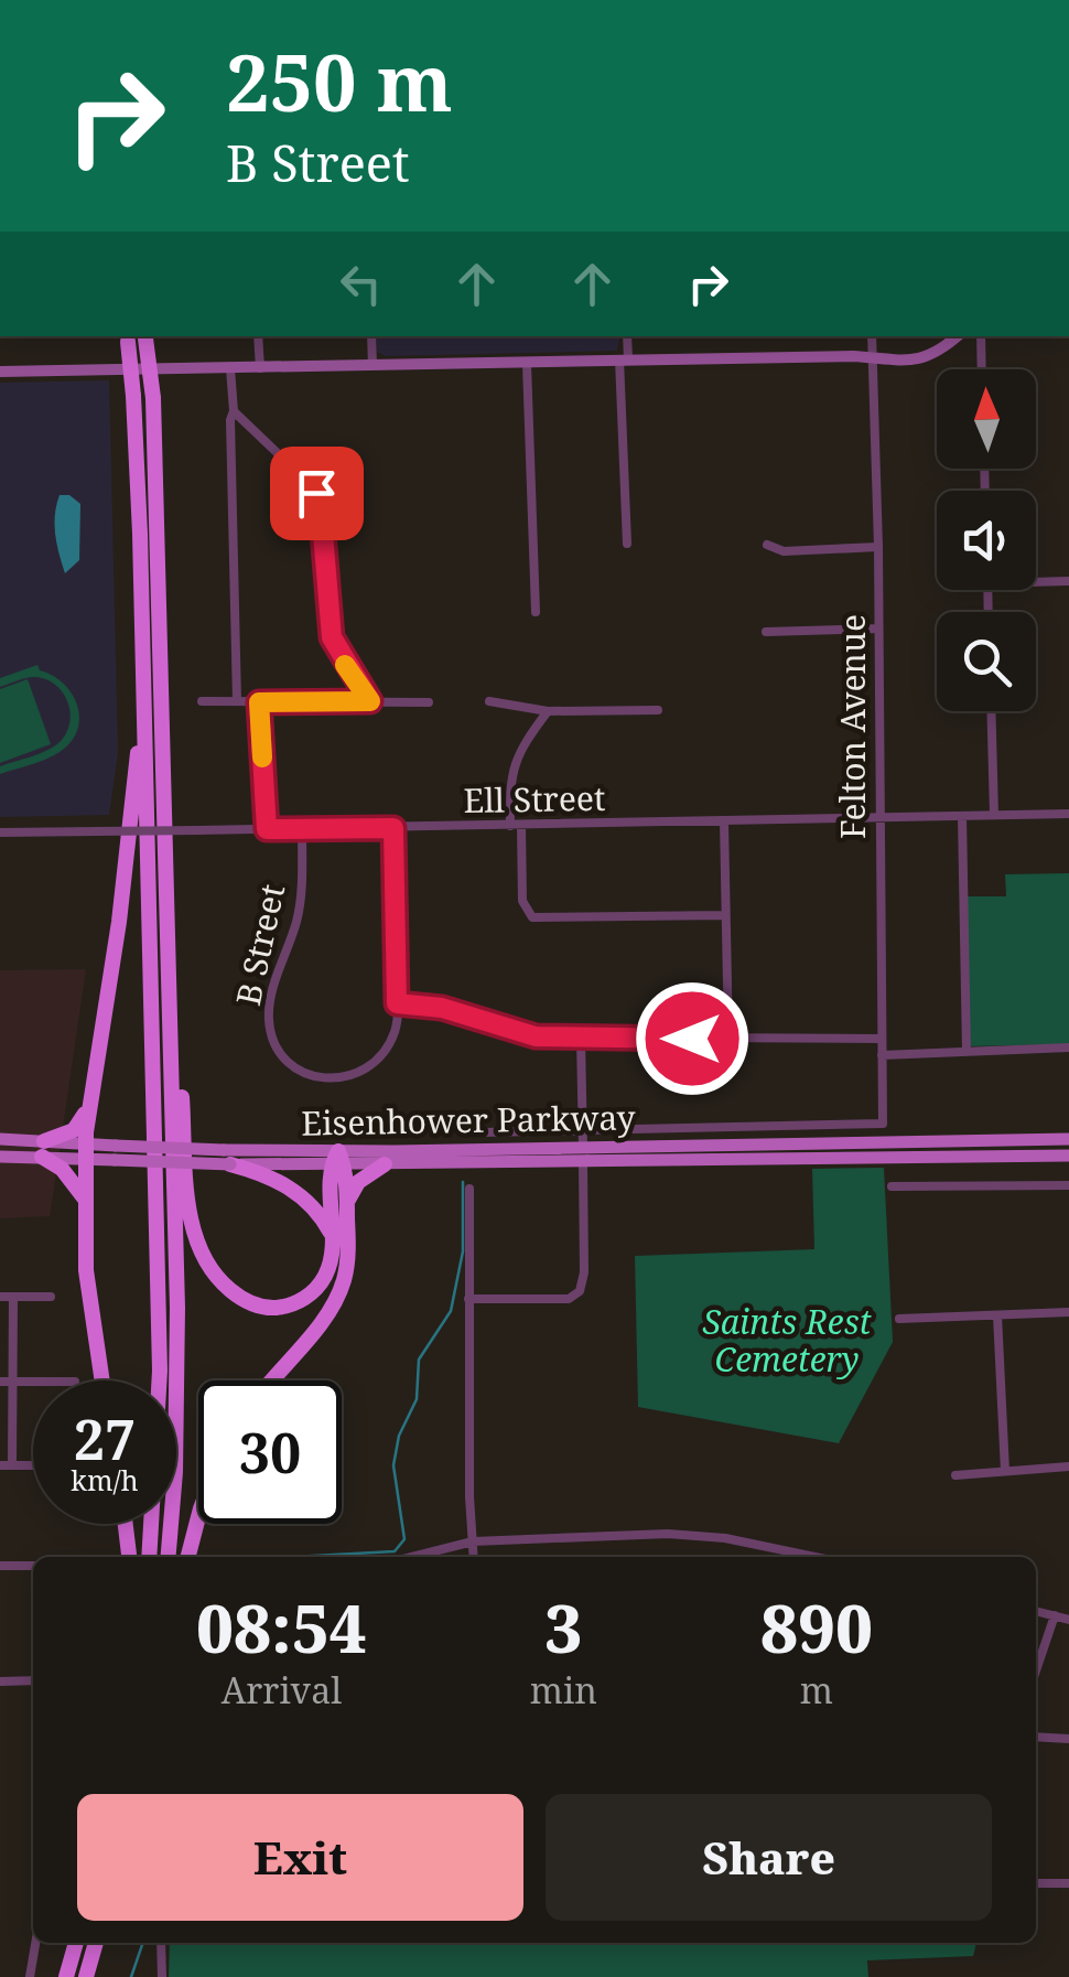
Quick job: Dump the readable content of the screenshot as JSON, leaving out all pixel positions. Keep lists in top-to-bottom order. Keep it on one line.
{"streets":{"main road":["Eisenhower Parkway"],"street":["Felton Avenue","Ell Street","B Street"]},"crossings":[["Felton Avenue","Ell Street"],["Ell Street","B Street"]],"parks":["Saints Rest Cemetery"],"north":"top","page":{"turn":["250 m","B Street"],"speed":"27 km/h","limit":"30","eta":["08:54","Arrival","3","min","890","m"],"buttons":["Exit","Share"]}}
